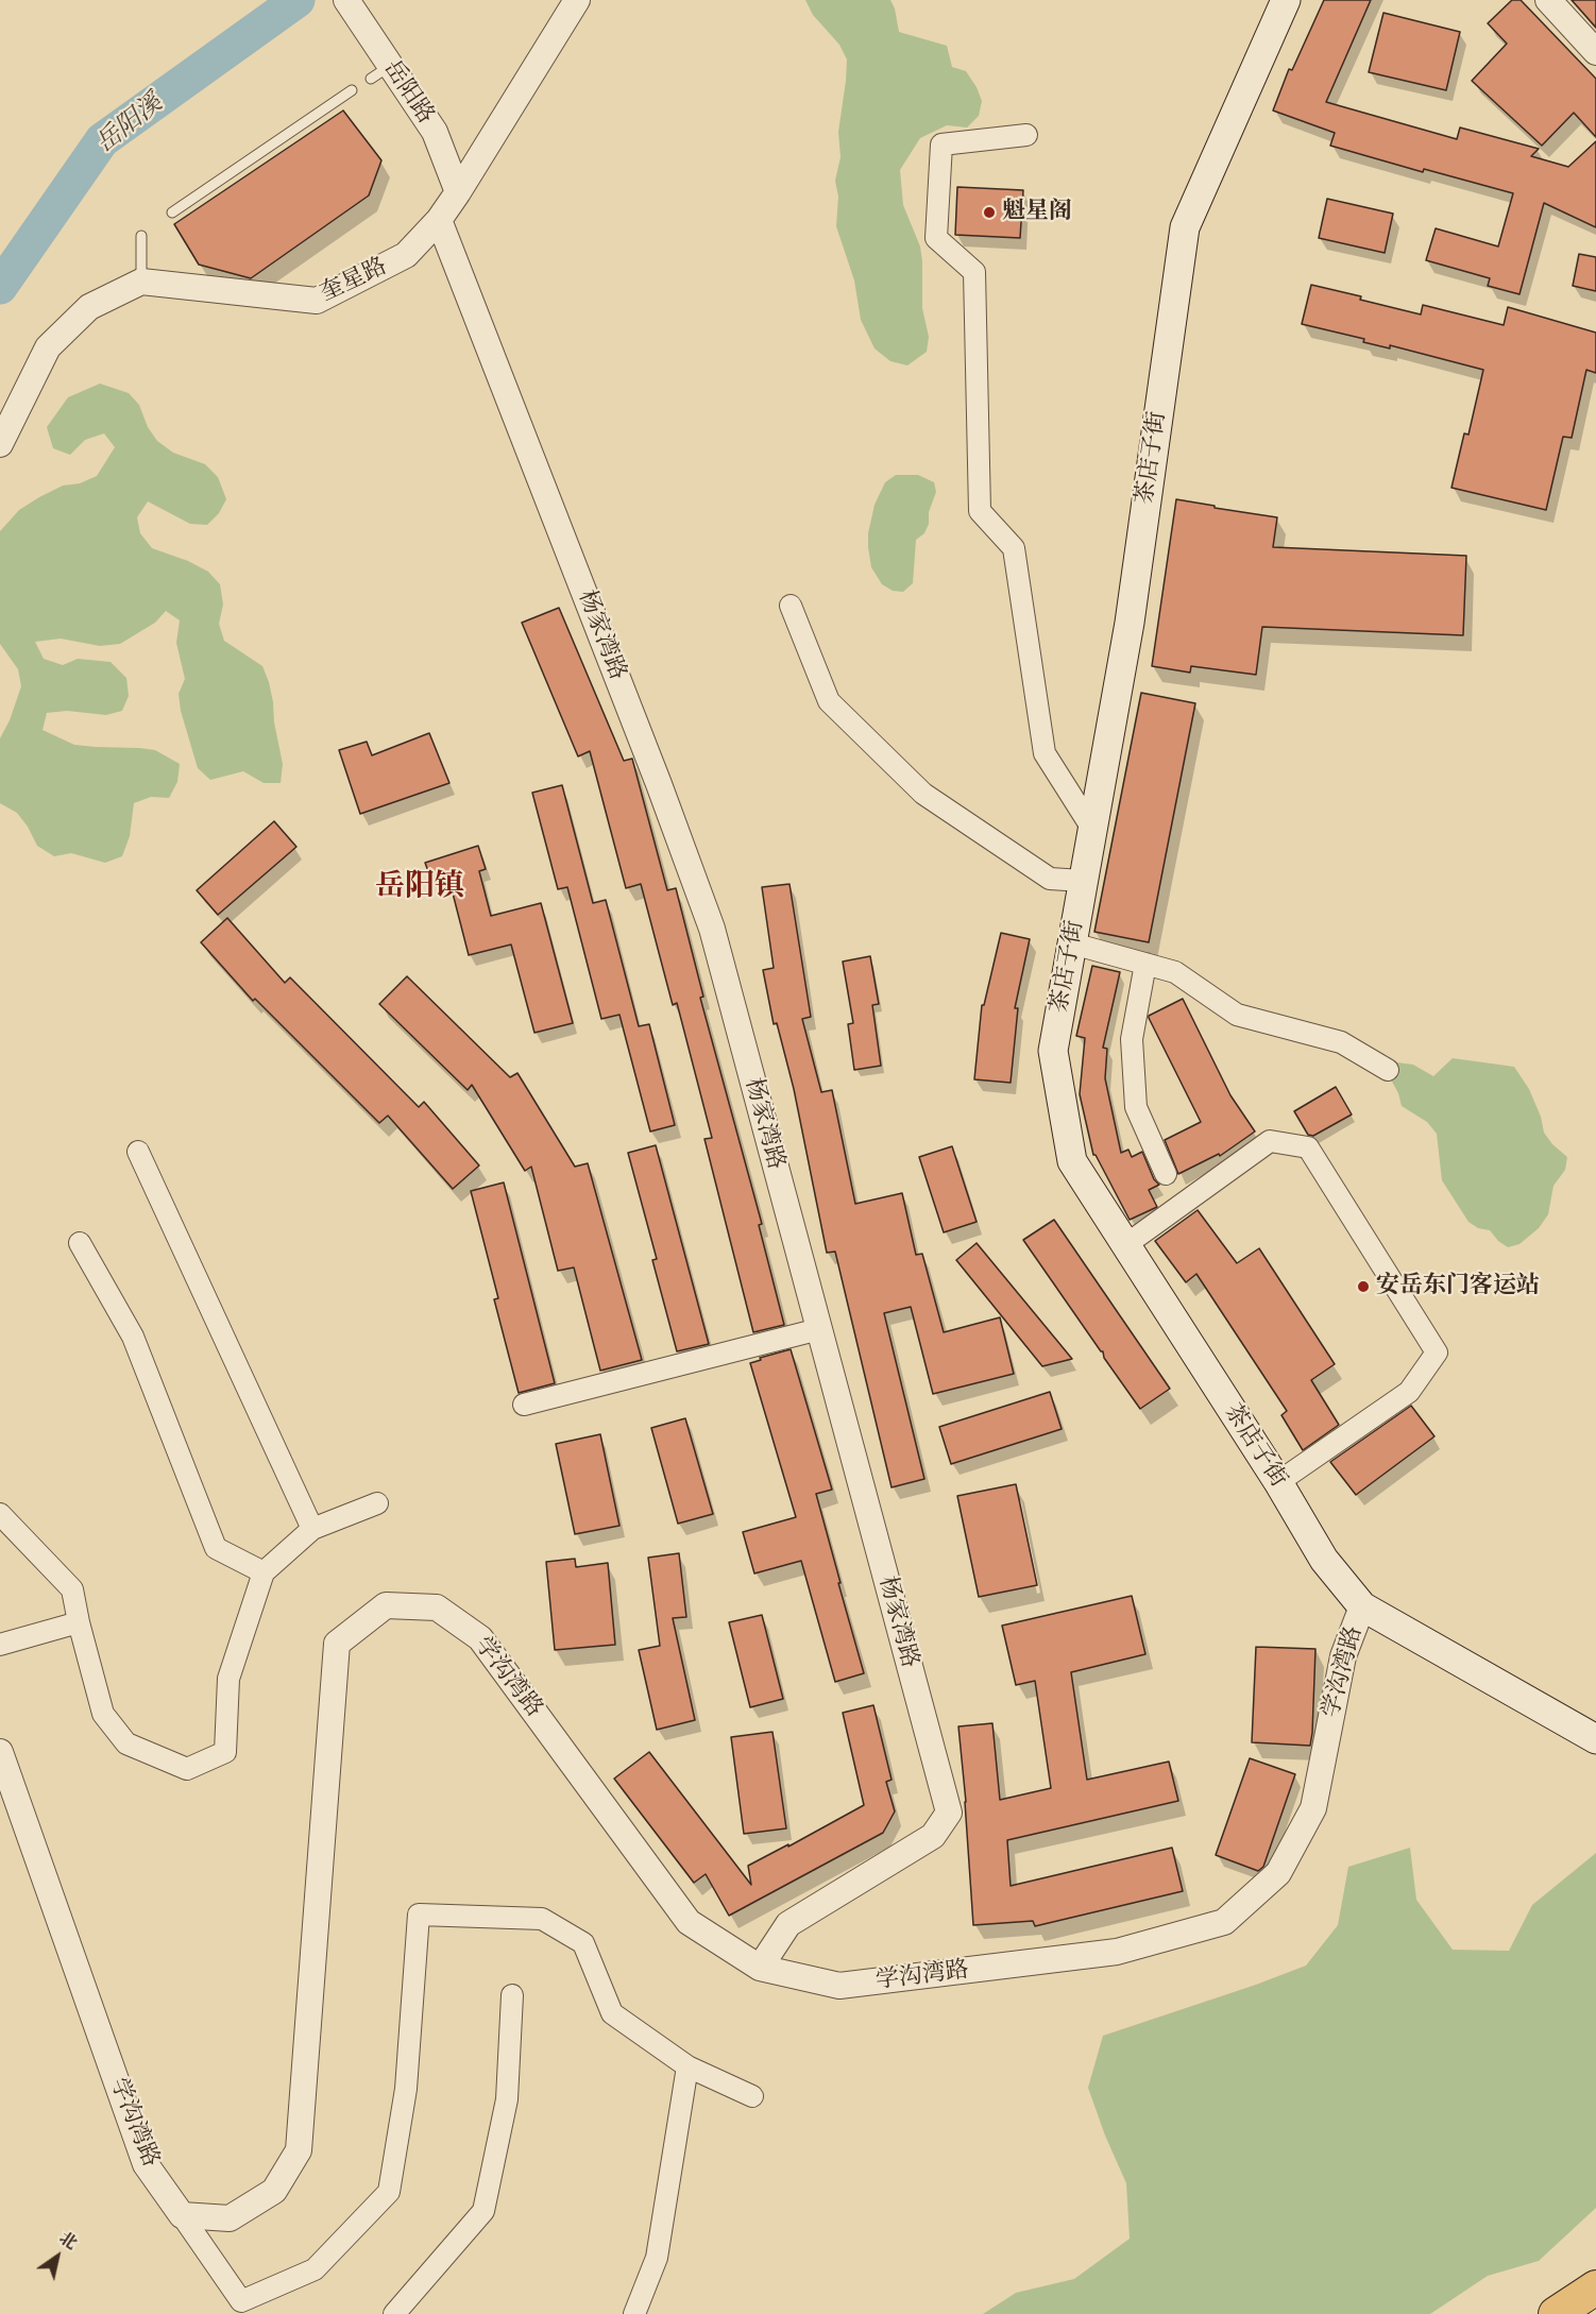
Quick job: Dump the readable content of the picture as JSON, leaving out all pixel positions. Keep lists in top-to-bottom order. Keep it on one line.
{"streets":{"main road":["茶店子街"],"street":["岳阳路","奎星路","杨家湾路","学沟湾路"]},"crossings":[["岳阳路","奎星路"],["奎星路","杨家湾路"],["茶店子街","学沟湾路"],["杨家湾路","学沟湾路"]],"districts":["岳阳镇"],"water":["岳阳溪"],"places":["魁星阁","安岳东门客运站"],"north":"top right"}
